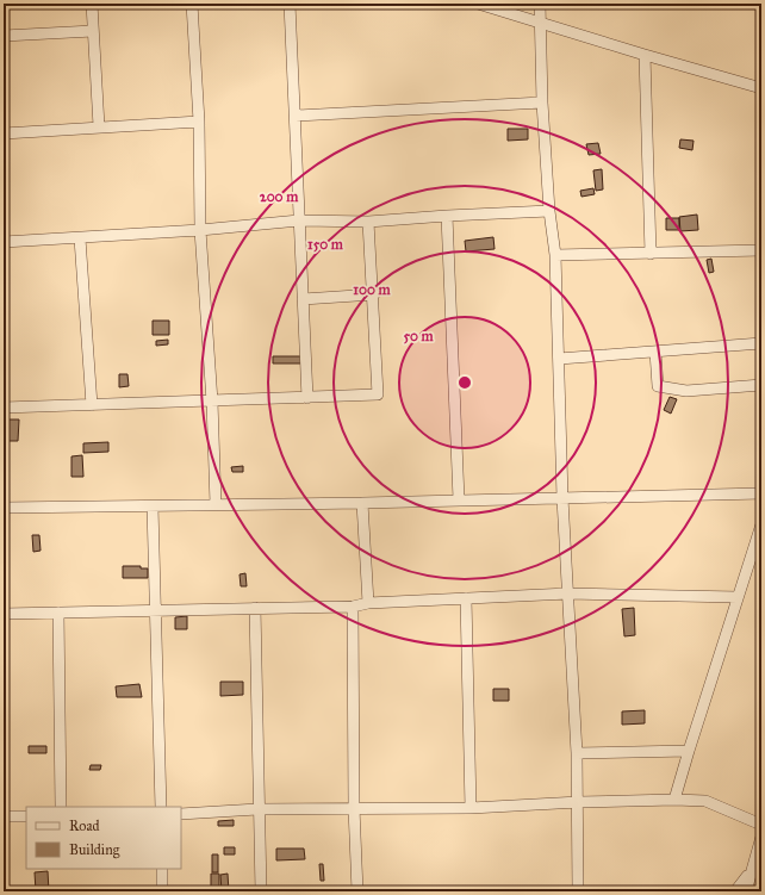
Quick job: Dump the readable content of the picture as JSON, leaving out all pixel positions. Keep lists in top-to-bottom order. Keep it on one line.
{"legend":["Road","Building"],"rings":["200 m","150 m","100 m","50 m"]}
